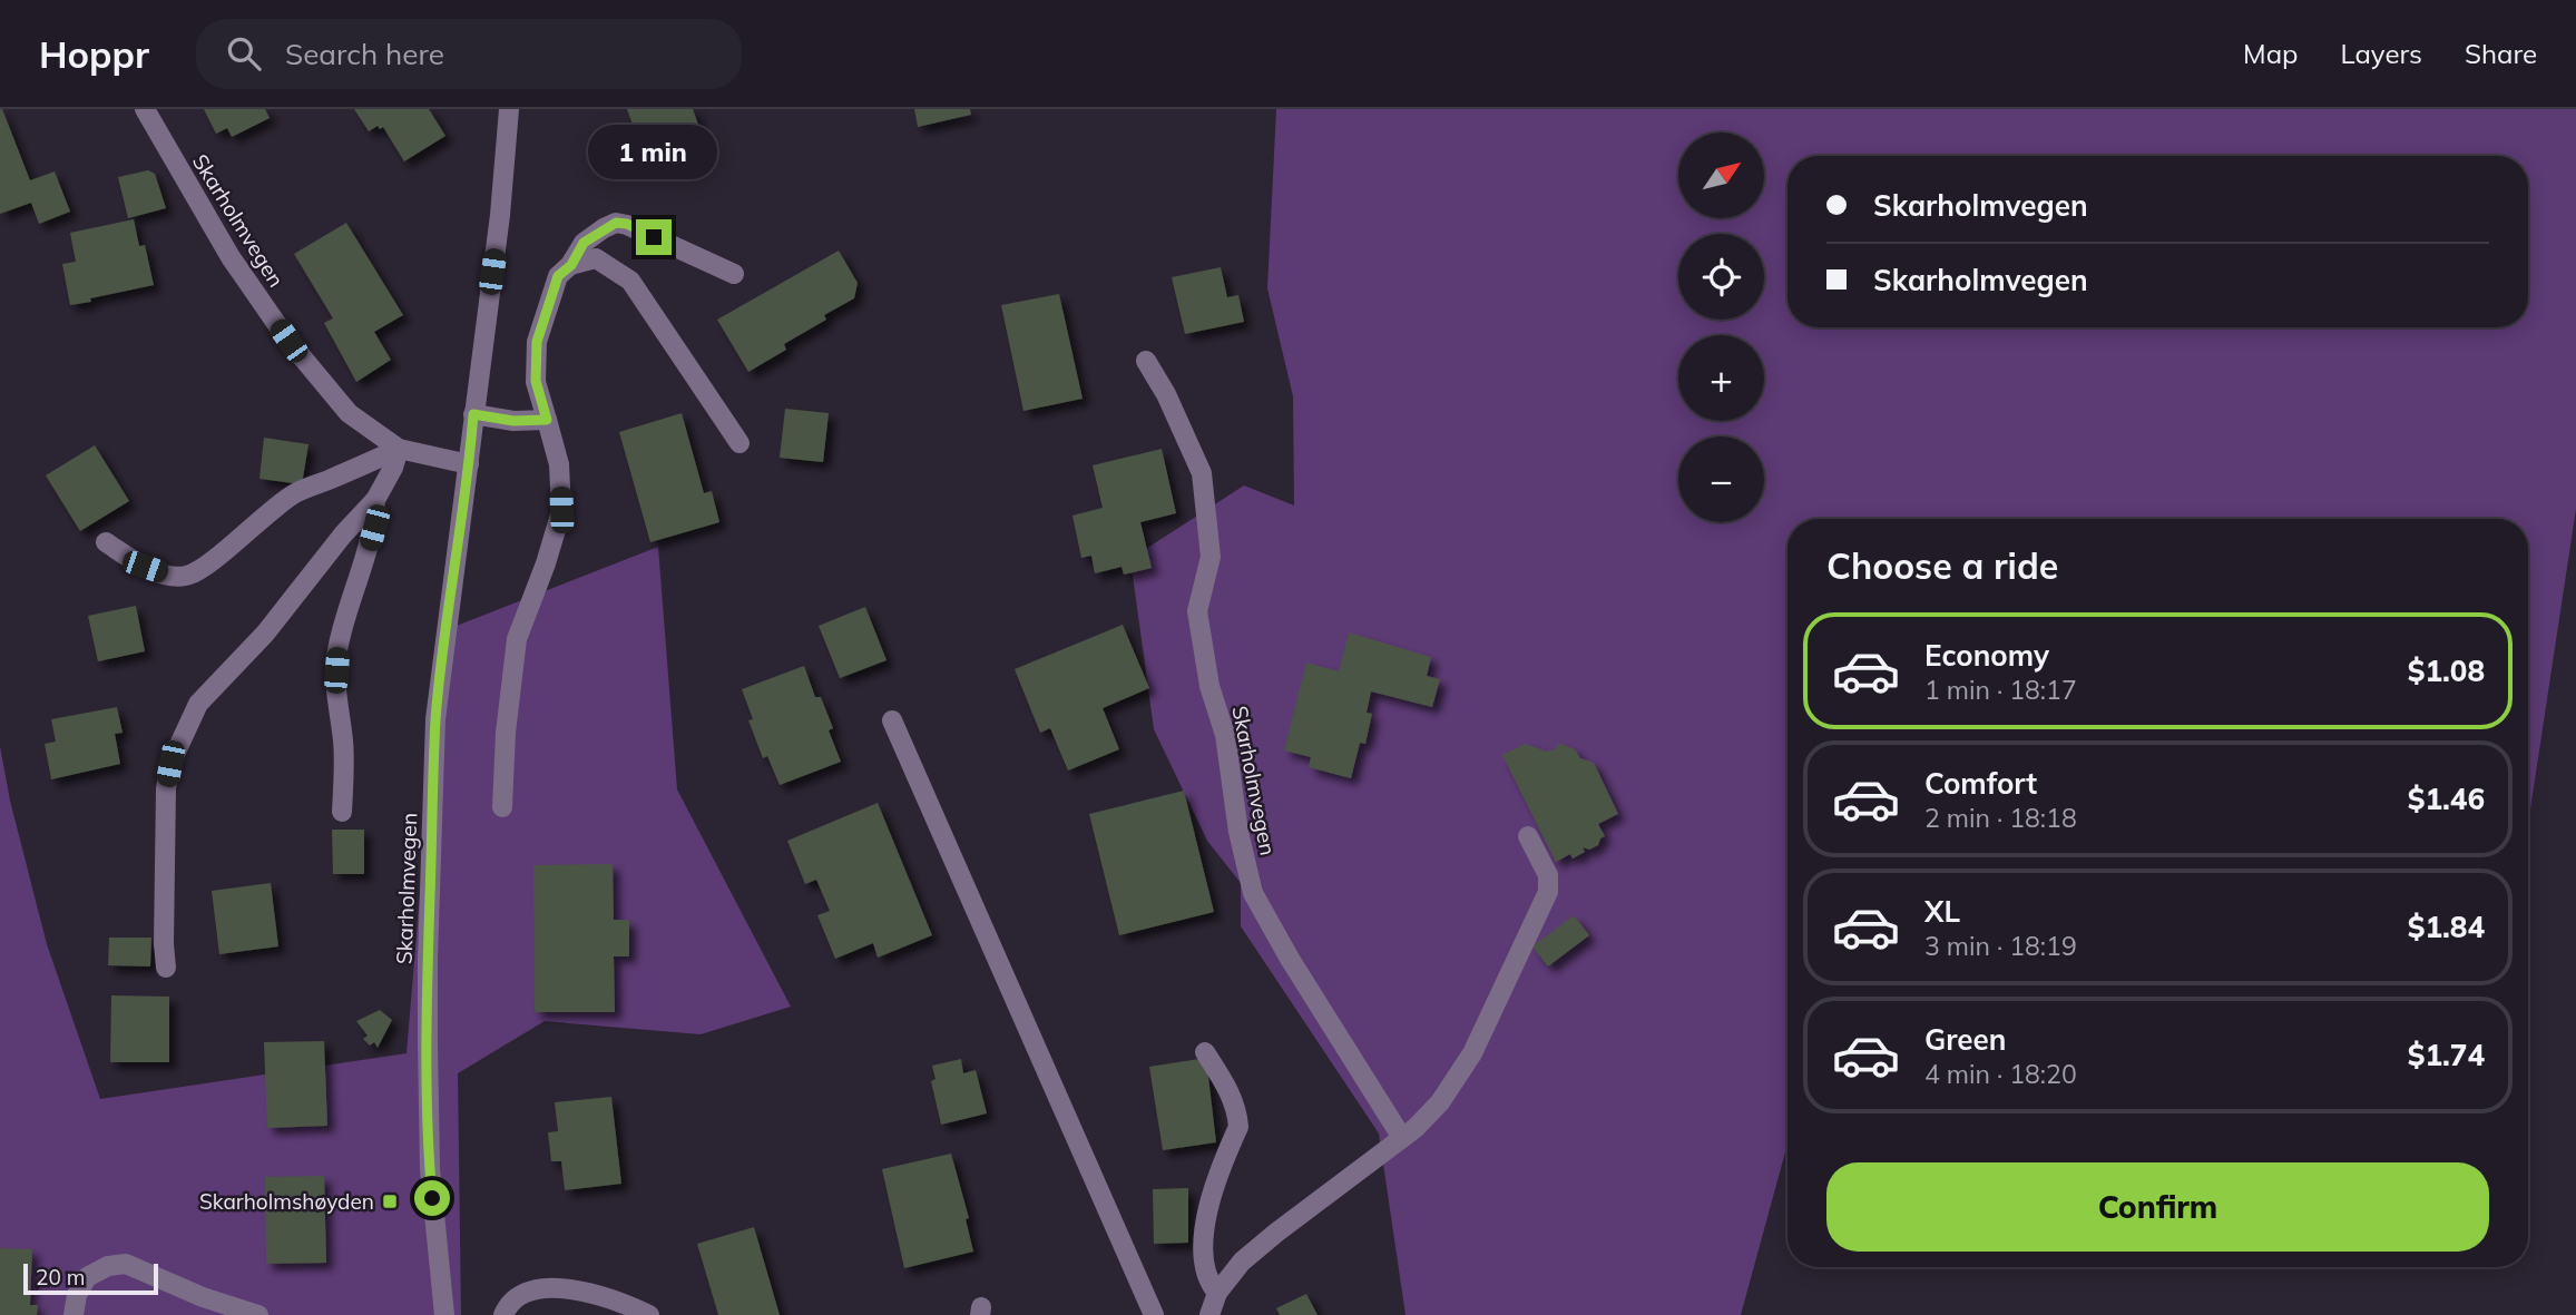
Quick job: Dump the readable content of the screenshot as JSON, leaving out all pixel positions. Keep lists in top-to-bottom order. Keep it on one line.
{"streets":{"street":["Skarholmvegen"]},"places":{"transit":["Skarholmshøyden"]},"scale_bar":"20 m","north":"top right","page":{"header":"Hoppr","search":"Search here","nav":["Map","Layers","Share"],"bubble":"1 min","map_buttons":["+","−"],"banner":["Skarholmvegen","Skarholmvegen"],"heading":"Choose a ride","list":[{"name":"Economy","note":"1 min · 18:17","value":"$1.08"},{"name":"Comfort","note":"2 min · 18:18","value":"$1.46"},{"name":"XL","note":"3 min · 18:19","value":"$1.84"},{"name":"Green","note":"4 min · 18:20","value":"$1.74"}],"buttons":"Confirm","scale":"20 m"}}
